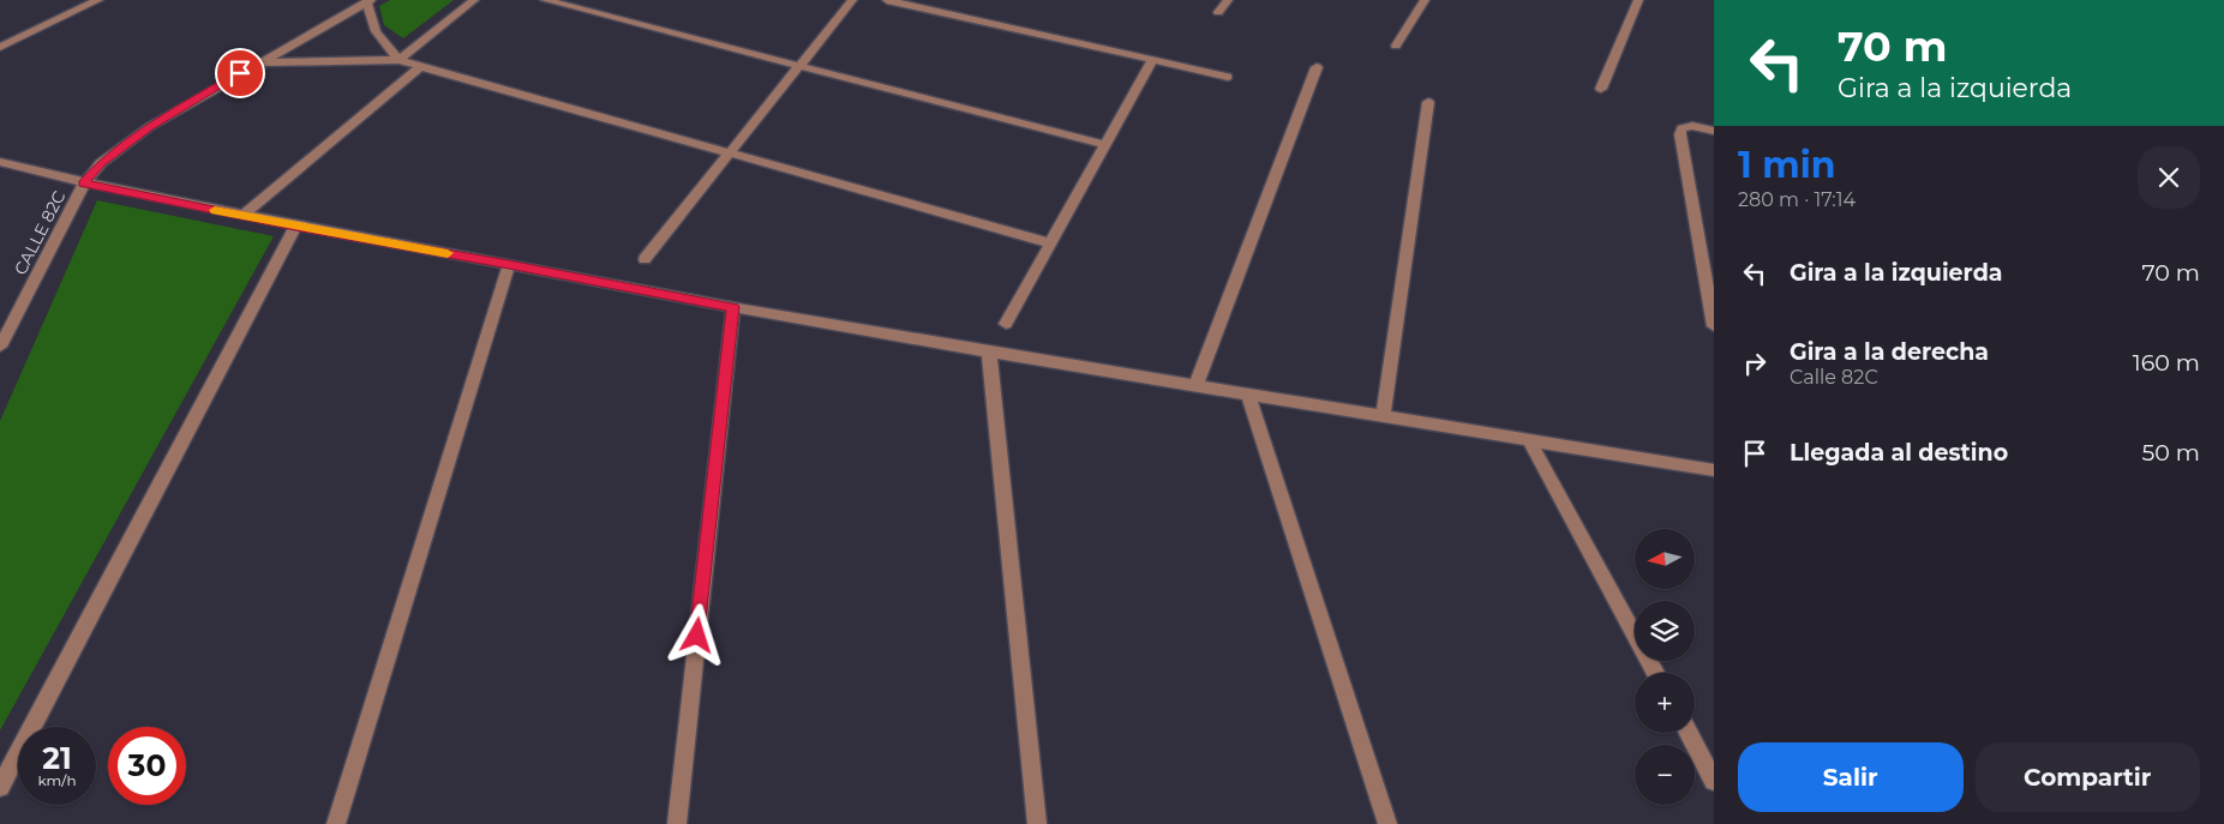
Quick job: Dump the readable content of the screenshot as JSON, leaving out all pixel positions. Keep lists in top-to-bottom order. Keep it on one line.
{"streets":{"street":["CALLE 82C"]},"north":"left","page":{"turn":["70 m","Gira a la izquierda"],"heading":["1 min","280 m · 17:14"],"list":[{"name":"Gira a la izquierda","value":"70 m"},{"name":"Gira a la derecha","note":"Calle 82C","value":"160 m"},{"name":"Llegada al destino","value":"50 m"}],"map_buttons":["+","−"],"speed":"21 km/h","limit":"30","buttons":["Salir","Compartir"]}}
